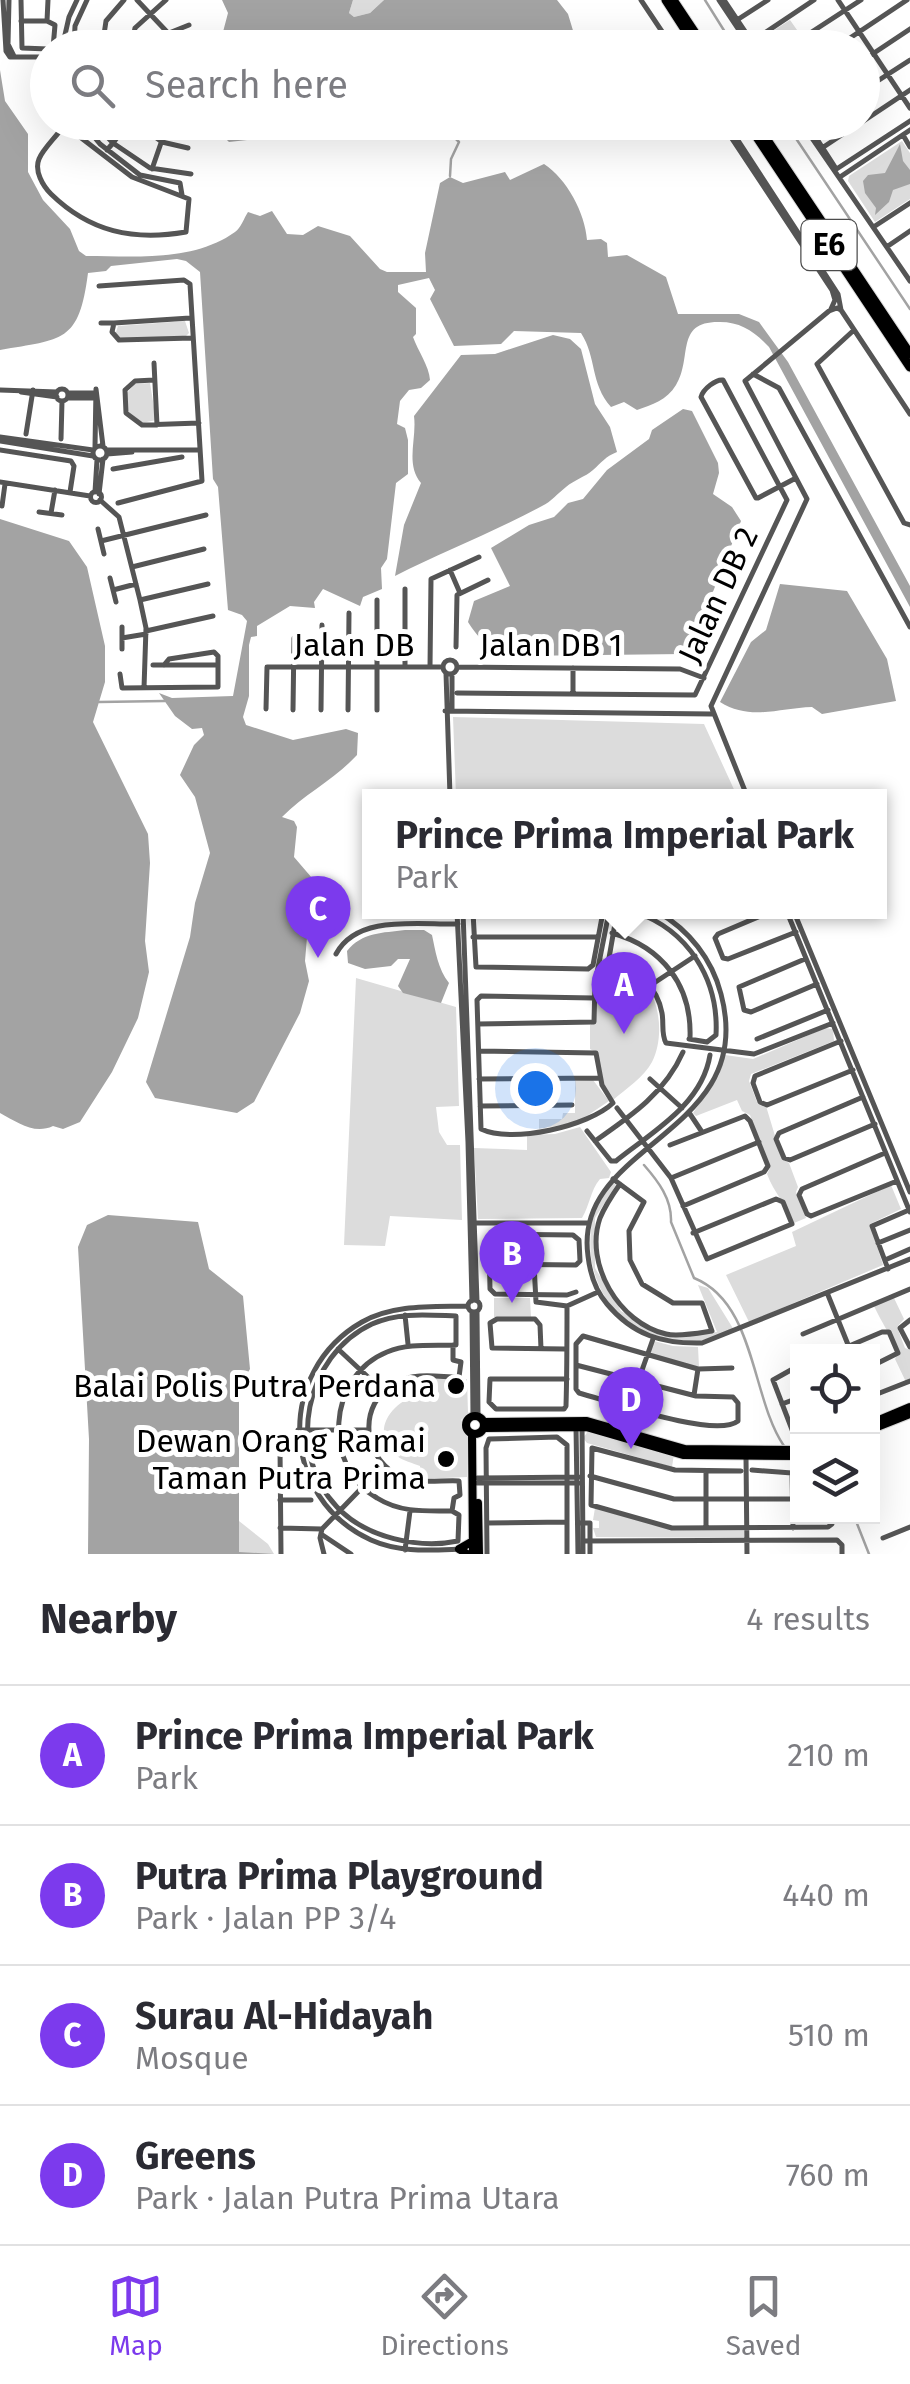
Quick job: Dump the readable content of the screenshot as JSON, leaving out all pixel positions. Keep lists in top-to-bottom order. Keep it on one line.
{"streets":{"highway":["E6"],"street":["Jalan DB 2","Jalan DB","Jalan DB 1"]},"crossings":[["Jalan DB 2","Jalan DB 1"],["Jalan DB","Jalan DB 1"]],"places":["Balai Polis Putra Perdana","Dewan Orang Ramai Taman Putra Prima"],"page":{"search":"Search here","popup":["Prince Prima Imperial Park","Park"],"pins":["C","A","B","D"],"heading":["Nearby","4 results"],"list":[{"mark":"A","name":"Prince Prima Imperial Park","note":"Park","value":"210 m"},{"mark":"B","name":"Putra Prima Playground","note":"Park · Jalan PP 3/4","value":"440 m"},{"mark":"C","name":"Surau Al-Hidayah","note":"Mosque","value":"510 m"},{"mark":"D","name":"Greens","note":"Park · Jalan Putra Prima Utara","value":"760 m"}],"nav":["Map","Directions","Saved"]}}
